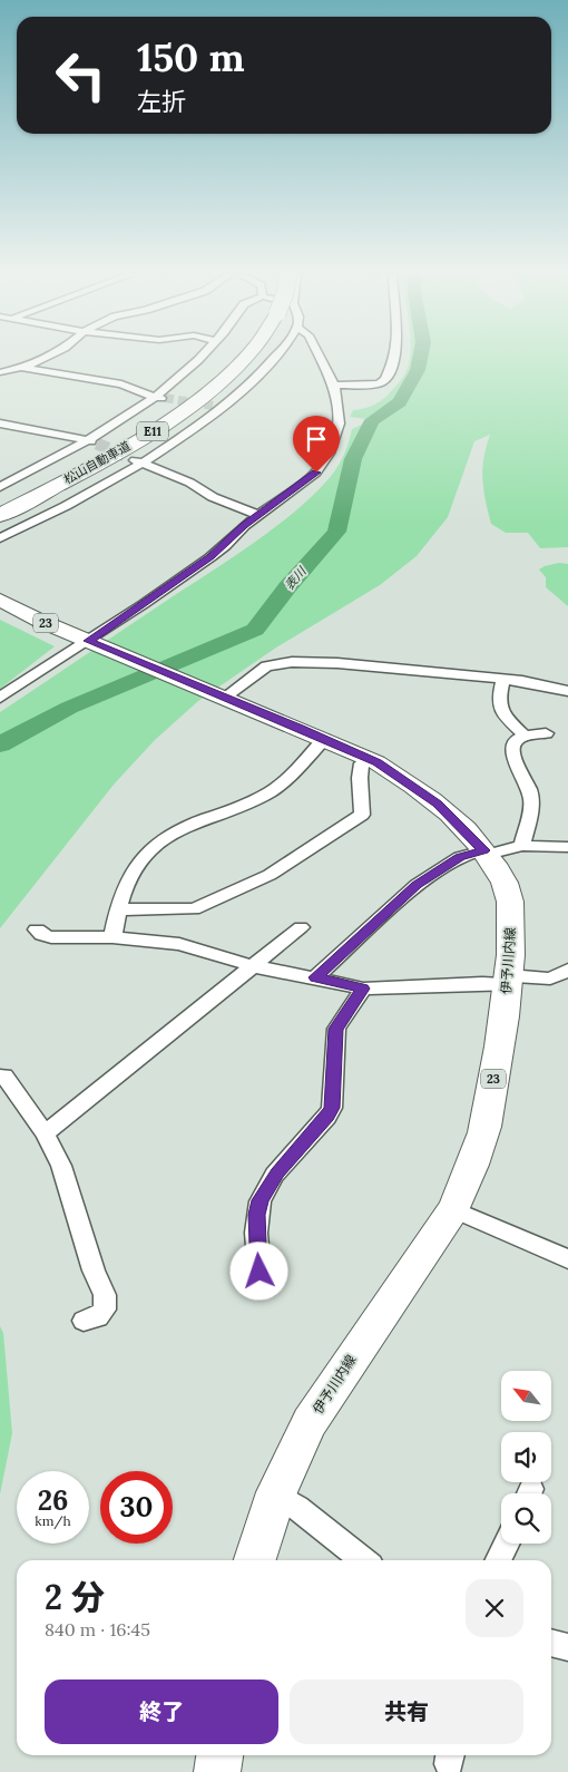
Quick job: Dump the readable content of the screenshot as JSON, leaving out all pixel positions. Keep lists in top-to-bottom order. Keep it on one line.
{"streets":{"highway":["E11","松山自動車道"],"main road":["23","伊予川内線"]},"water":["表川"],"north":"top left","page":{"turn":["150 m","左折"],"speed":"26 km/h","limit":"30","heading":["2 分","840 m · 16:45"],"buttons":["終了","共有"]}}
